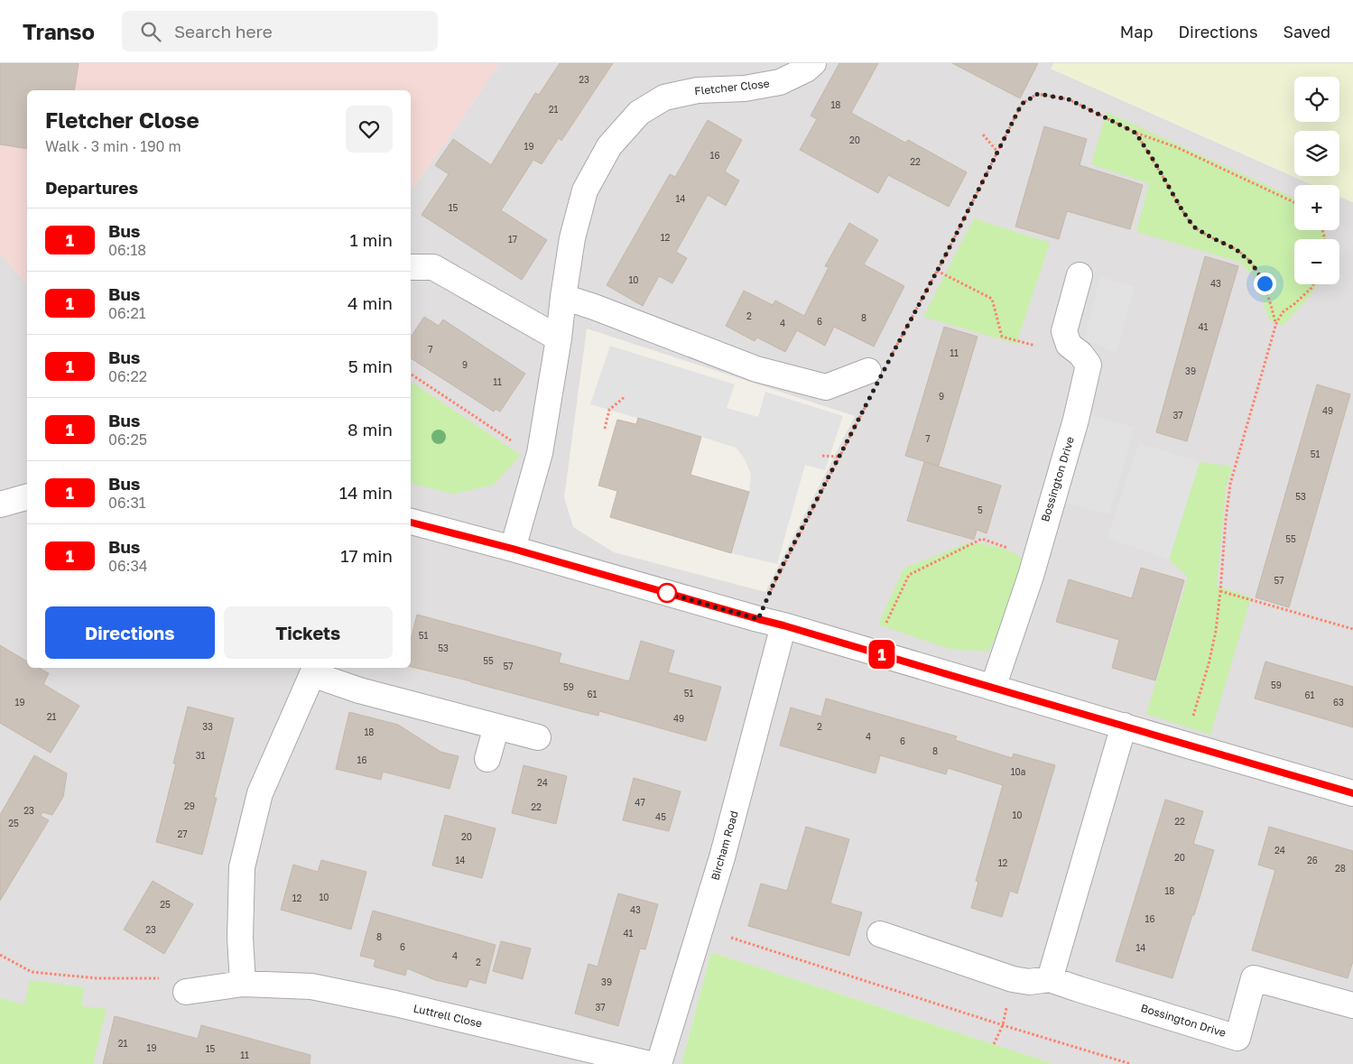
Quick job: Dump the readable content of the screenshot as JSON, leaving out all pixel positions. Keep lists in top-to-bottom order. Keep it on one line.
{"streets":{"street":["Fletcher Close","Bossington Drive","Bircham Road","Luttrell Close"]},"lines":["bus line 1"],"house_numbers":["23","18","21","20","19","16","22","14","15","12","17","10","43","2","8","6","4","41","7","11","9","39","11","9","49","37","7","51","53","5","55","57","51","53","55","57","59","59","51","61","61","19","63","21","49","33","2","18","4","6","8","31","16","10a","24","47","29","22","23","10","45","22","25","27","20","24","20","14","26","12","28","18","10","12","25","43","16","23","41","8","6","14","4","2","39","37","21","19","15","11"],"page":{"header":"Transo","search":"Search here","nav":["Map","Directions","Saved"],"on_map":"1","map_buttons":["+","−"],"heading":[["Fletcher Close","Walk · 3 min · 190 m"],"Departures"],"list":[{"mark":"1","name":"Bus","note":"06:18","value":"1 min"},{"mark":"1","name":"Bus","note":"06:21","value":"4 min"},{"mark":"1","name":"Bus","note":"06:22","value":"5 min"},{"mark":"1","name":"Bus","note":"06:25","value":"8 min"},{"mark":"1","name":"Bus","note":"06:31","value":"14 min"},{"mark":"1","name":"Bus","note":"06:34","value":"17 min"}],"buttons":["Directions","Tickets"]}}
